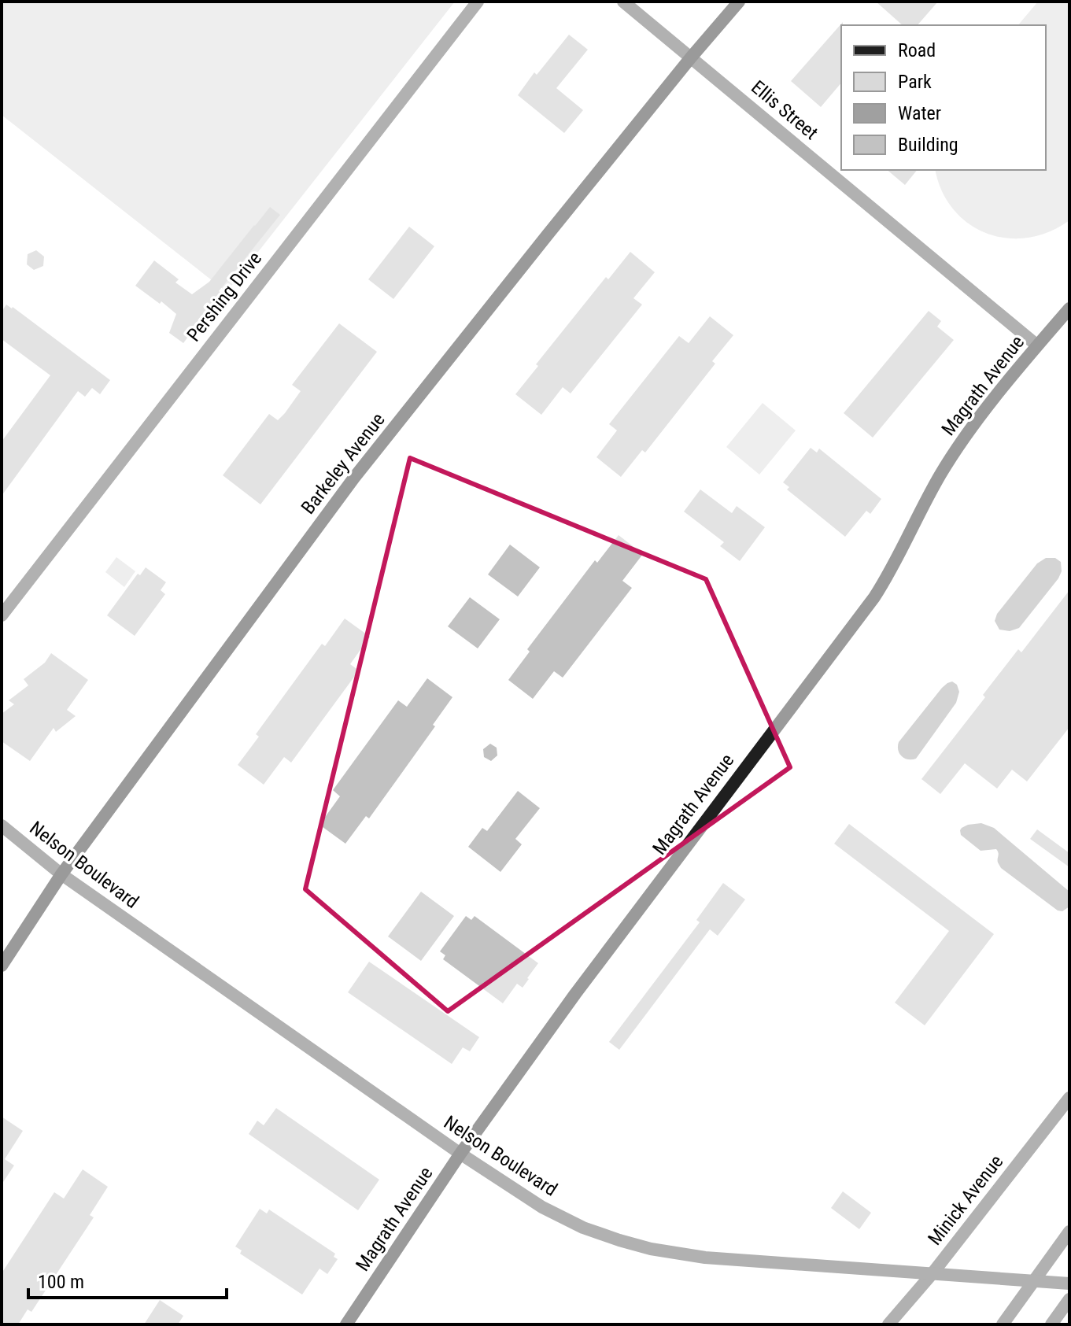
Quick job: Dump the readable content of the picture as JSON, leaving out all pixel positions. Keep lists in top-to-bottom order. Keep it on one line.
{"streets":{"main road":["Magrath Avenue","Barkeley Avenue"],"street":["Ellis Street","Pershing Drive","Nelson Boulevard","Minick Avenue"]},"crossings":[["Ellis Street","Magrath Avenue"],["Ellis Street","Barkeley Avenue"],["Magrath Avenue","Nelson Boulevard"],["Barkeley Avenue","Nelson Boulevard"],["Nelson Boulevard","Minick Avenue"]],"legend":["Road","Park","Water","Building"],"scale_bar":"100 m"}
